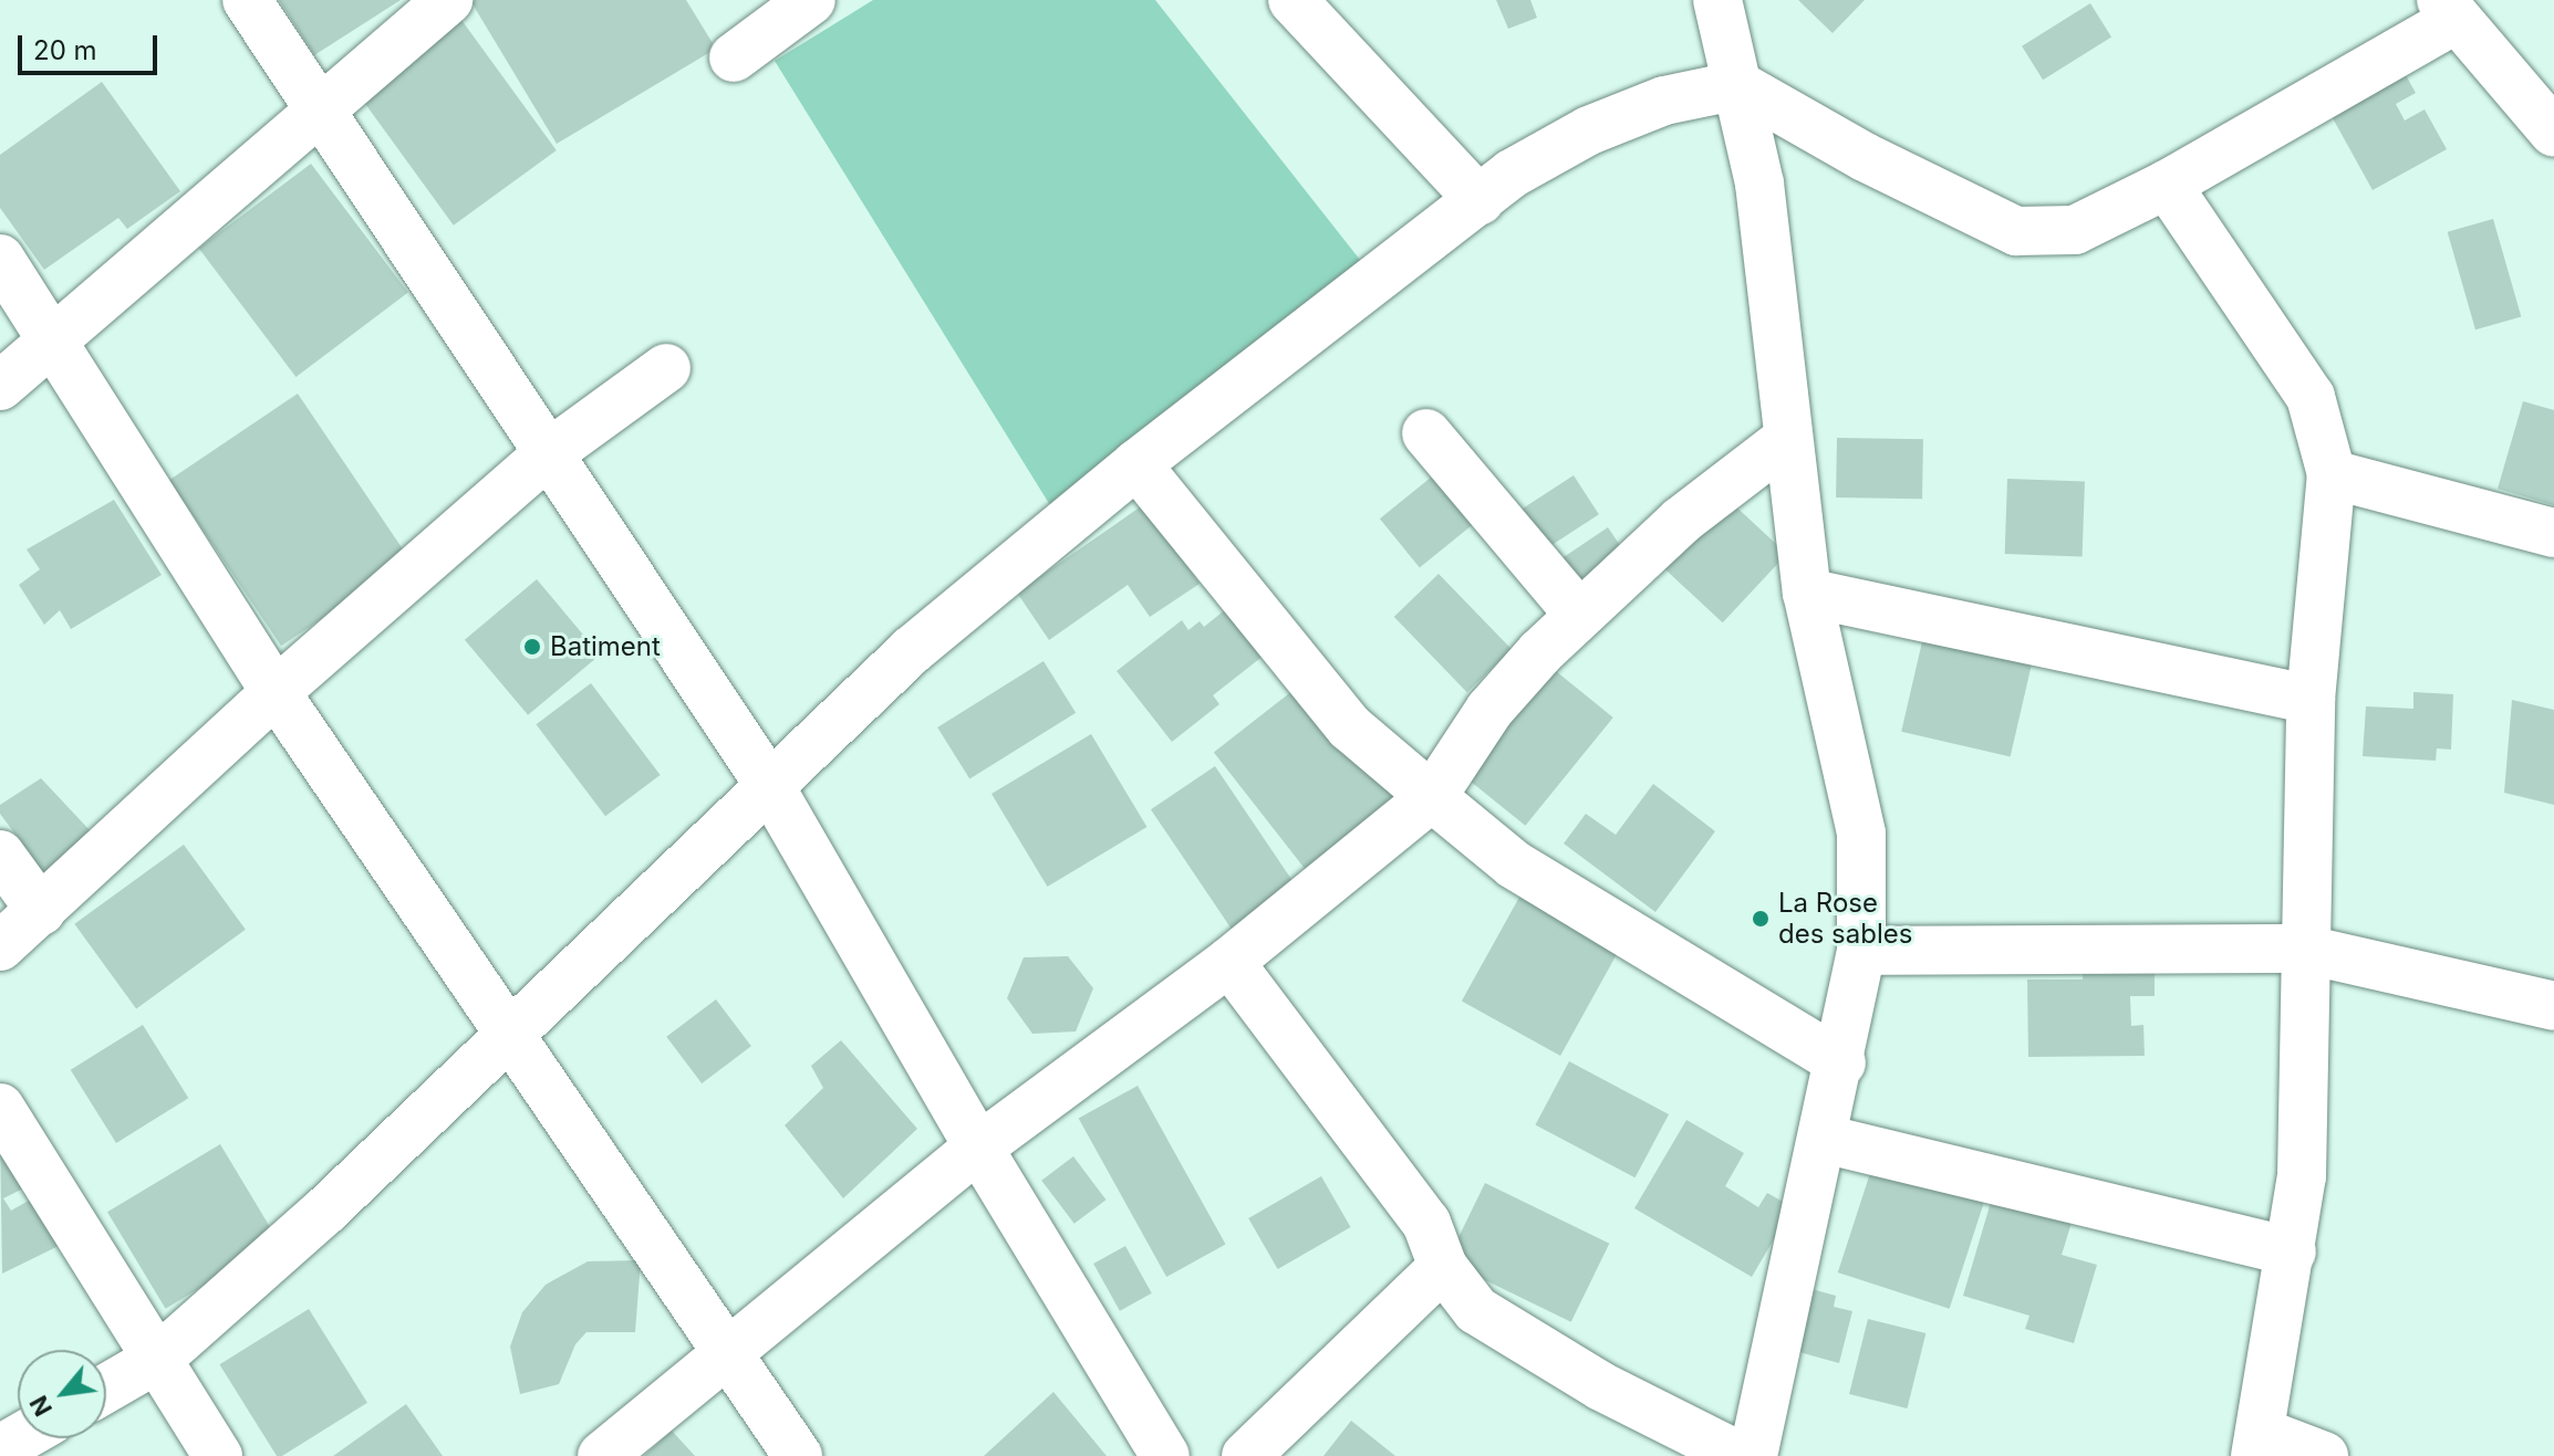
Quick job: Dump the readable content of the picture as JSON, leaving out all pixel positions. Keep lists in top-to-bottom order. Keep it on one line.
{"places":["Batiment","La Rose des sables"],"scale_bar":"20 m","north":"bottom left"}
